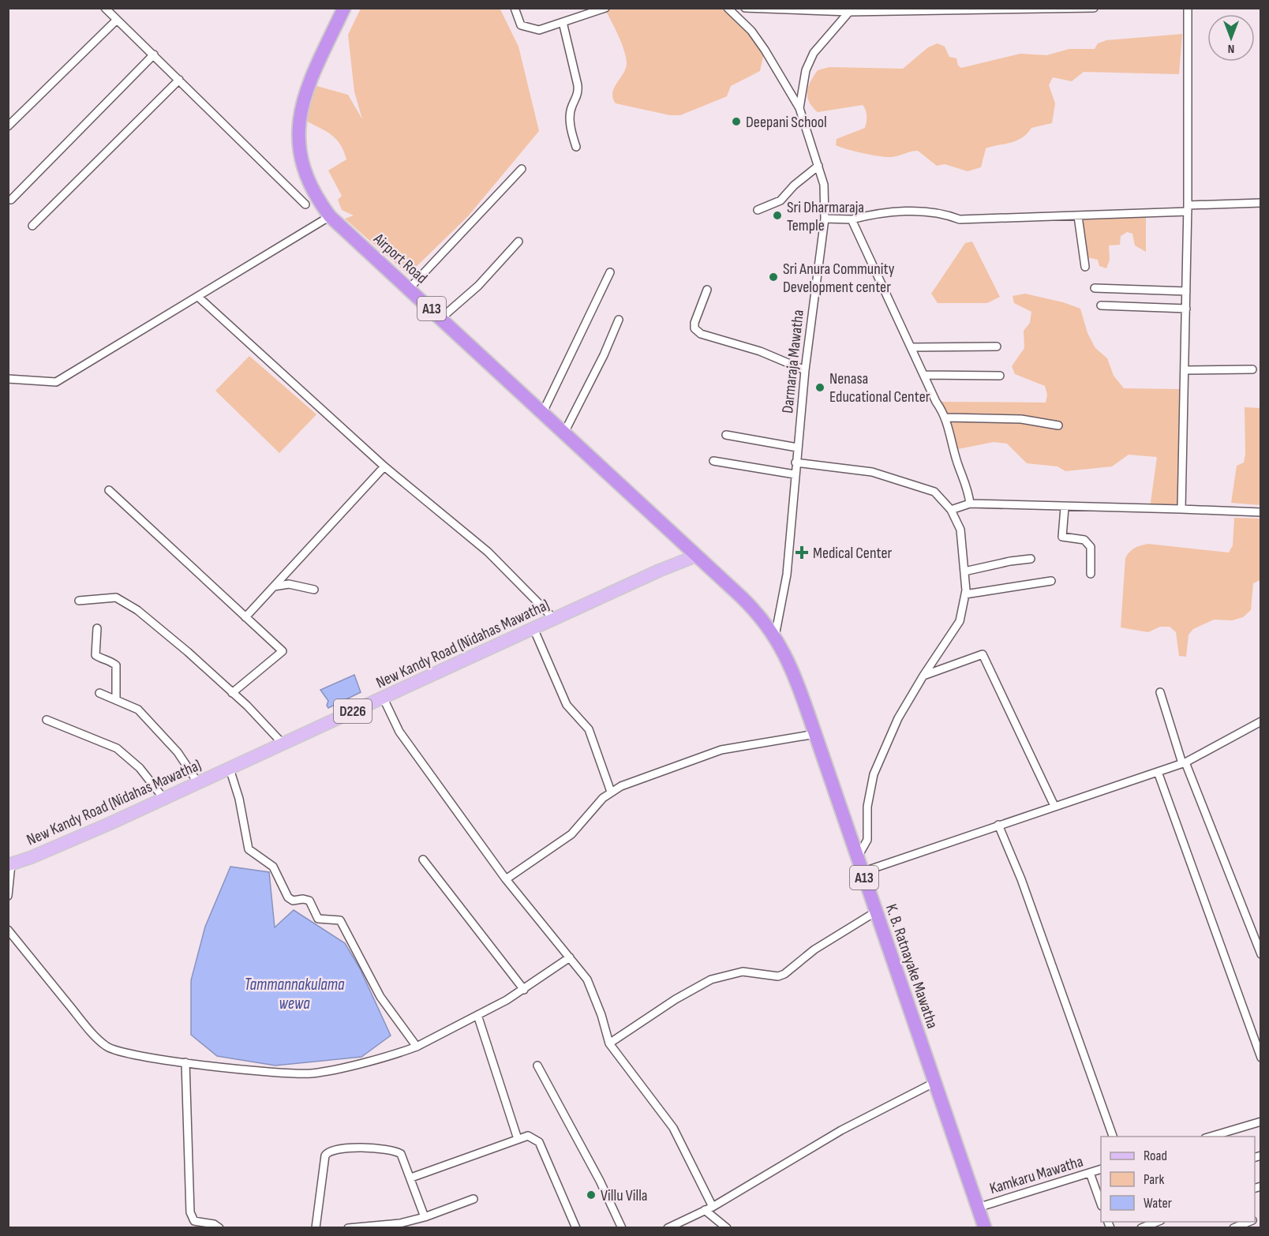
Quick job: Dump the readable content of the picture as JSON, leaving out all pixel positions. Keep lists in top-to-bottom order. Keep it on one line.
{"streets":{"highway":["Airport Road","A13","K. B. Ratnayake Mawatha"],"main road":["New Kandy Road (Nidahas Mawatha)","D226"],"street":["Darmaraja Mawatha","Kamkaru Mawatha"]},"crossings":[["Airport Road","New Kandy Road (Nidahas Mawatha)"],["Airport Road","K. B. Ratnayake Mawatha"],["Darmaraja Mawatha","K. B. Ratnayake Mawatha"],["New Kandy Road (Nidahas Mawatha)","K. B. Ratnayake Mawatha"],["K. B. Ratnayake Mawatha","Kamkaru Mawatha"]],"water":["Tammannakulama wewa"],"places":{"other":["Deepani School","Sri Dharmaraja Temple","Sri Anura Community Development center","Nenasa Educational Center","Villu Villa"],"health":["Medical Center"]},"legend":["Road","Park","Water"],"north":"bottom"}
